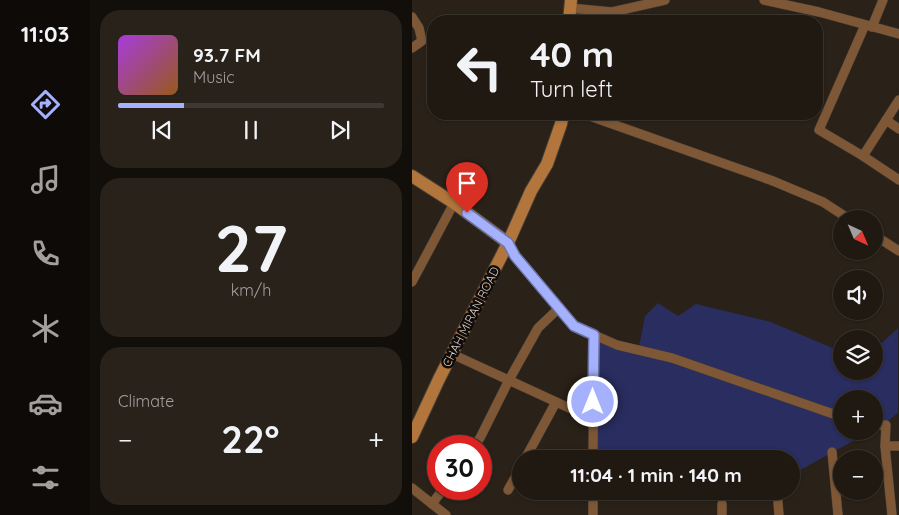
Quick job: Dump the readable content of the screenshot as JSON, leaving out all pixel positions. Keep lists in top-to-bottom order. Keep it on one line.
{"streets":{"main road":["CHAH MIRAN ROAD"]},"north":"bottom right","page":{"tabs":"11:03","turn":["40 m","Turn left"],"song":["93.7 FM","Music"],"tile":[["27","km/h"],"Climate"],"map_buttons":["+","−"],"heat":["−","22°","+"],"limit":"30","trip":"11:04 · 1 min · 140 m"}}
